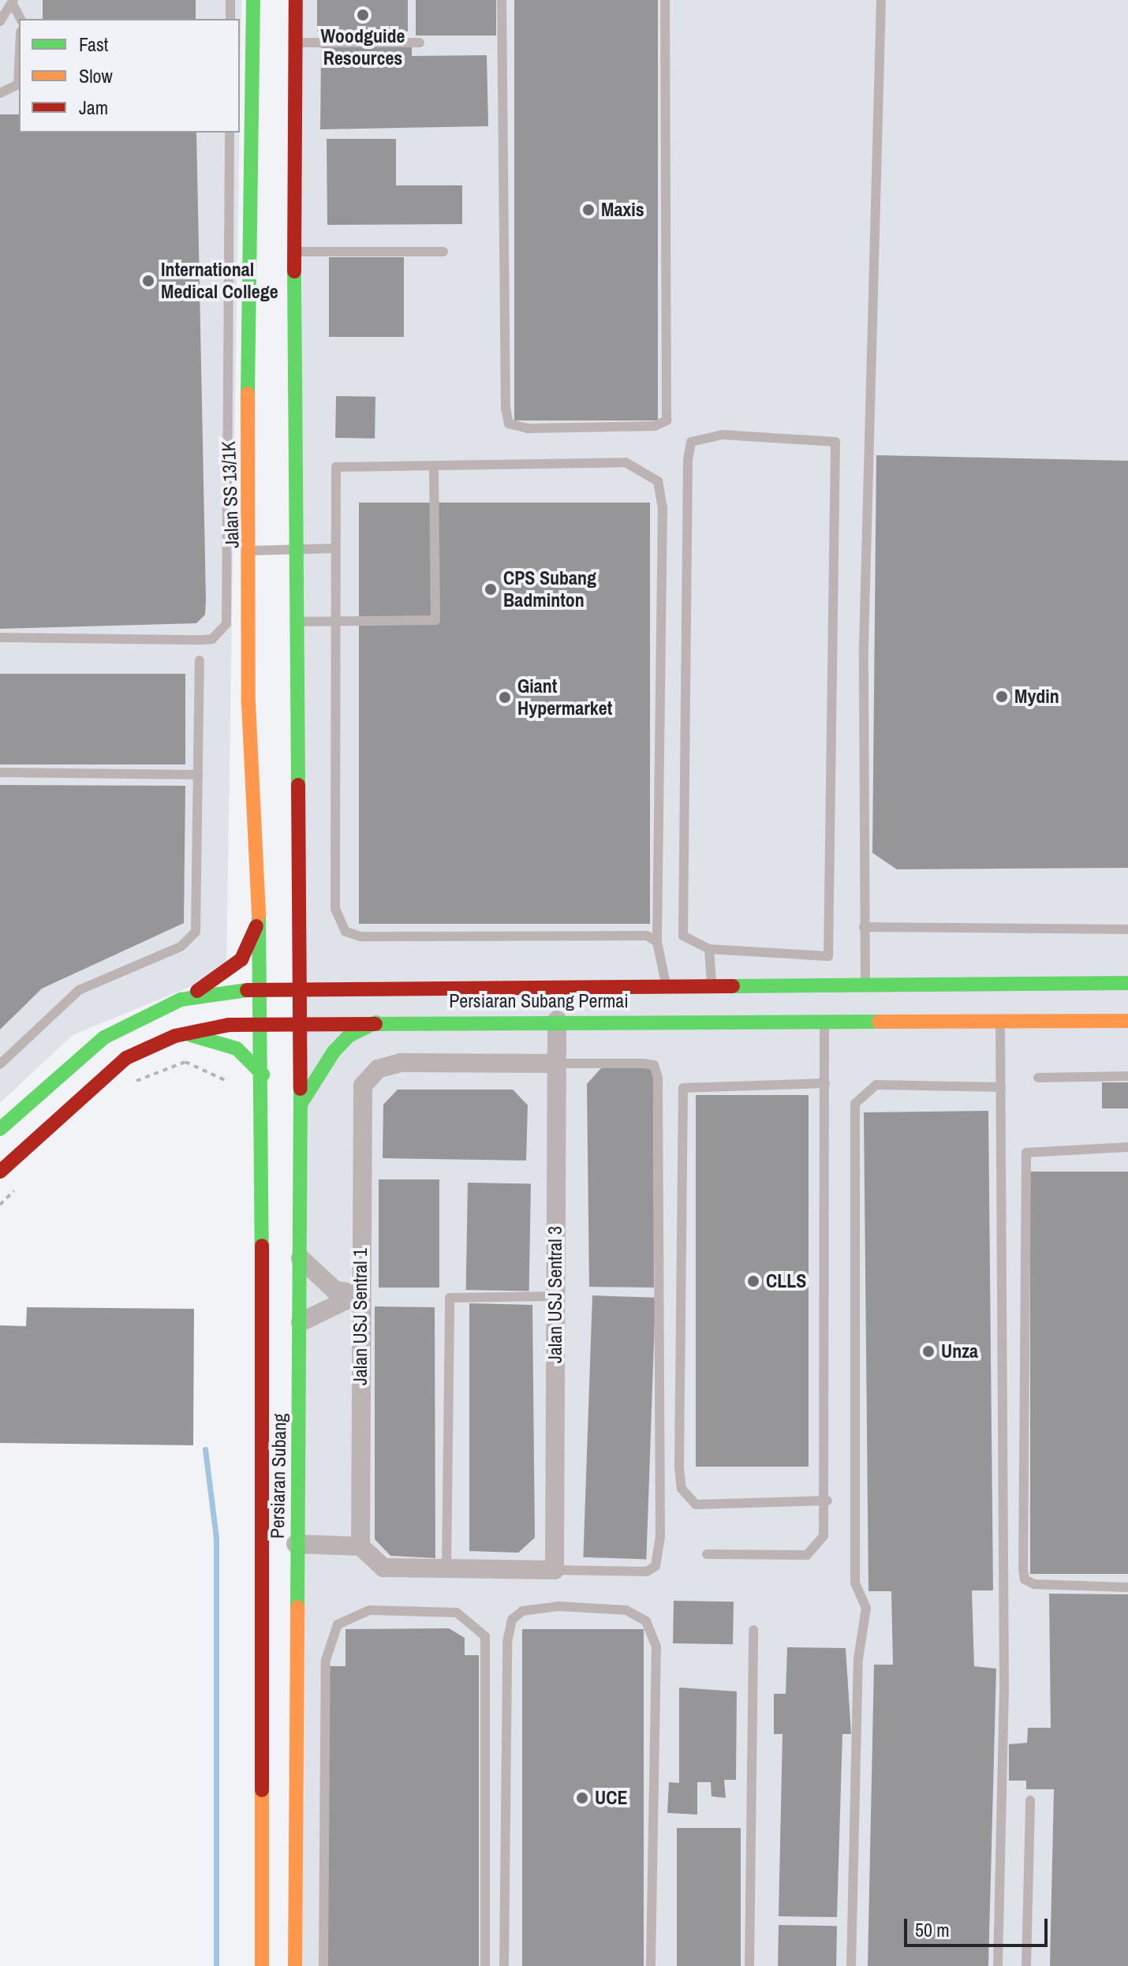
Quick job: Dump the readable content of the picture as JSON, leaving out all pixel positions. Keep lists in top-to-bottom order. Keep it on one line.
{"streets":{"street":["Jalan SS 13/1K","Persiaran Subang Permai","Jalan USJ Sentral 3","Jalan USJ Sentral 1","Persiaran Subang"]},"crossings":[["Jalan SS 13/1K","Persiaran Subang Permai"],["Jalan SS 13/1K","Persiaran Subang"],["Persiaran Subang Permai","Jalan USJ Sentral 3"],["Persiaran Subang Permai","Persiaran Subang"],["Jalan USJ Sentral 3","Jalan USJ Sentral 1"]],"places":["Woodguide Resources","Maxis","International Medical College","CPS Subang Badminton","Mydin","Giant Hypermarket","CLLS","Unza","UCE"],"legend":["Fast","Slow","Jam"],"scale_bar":"50 m"}
